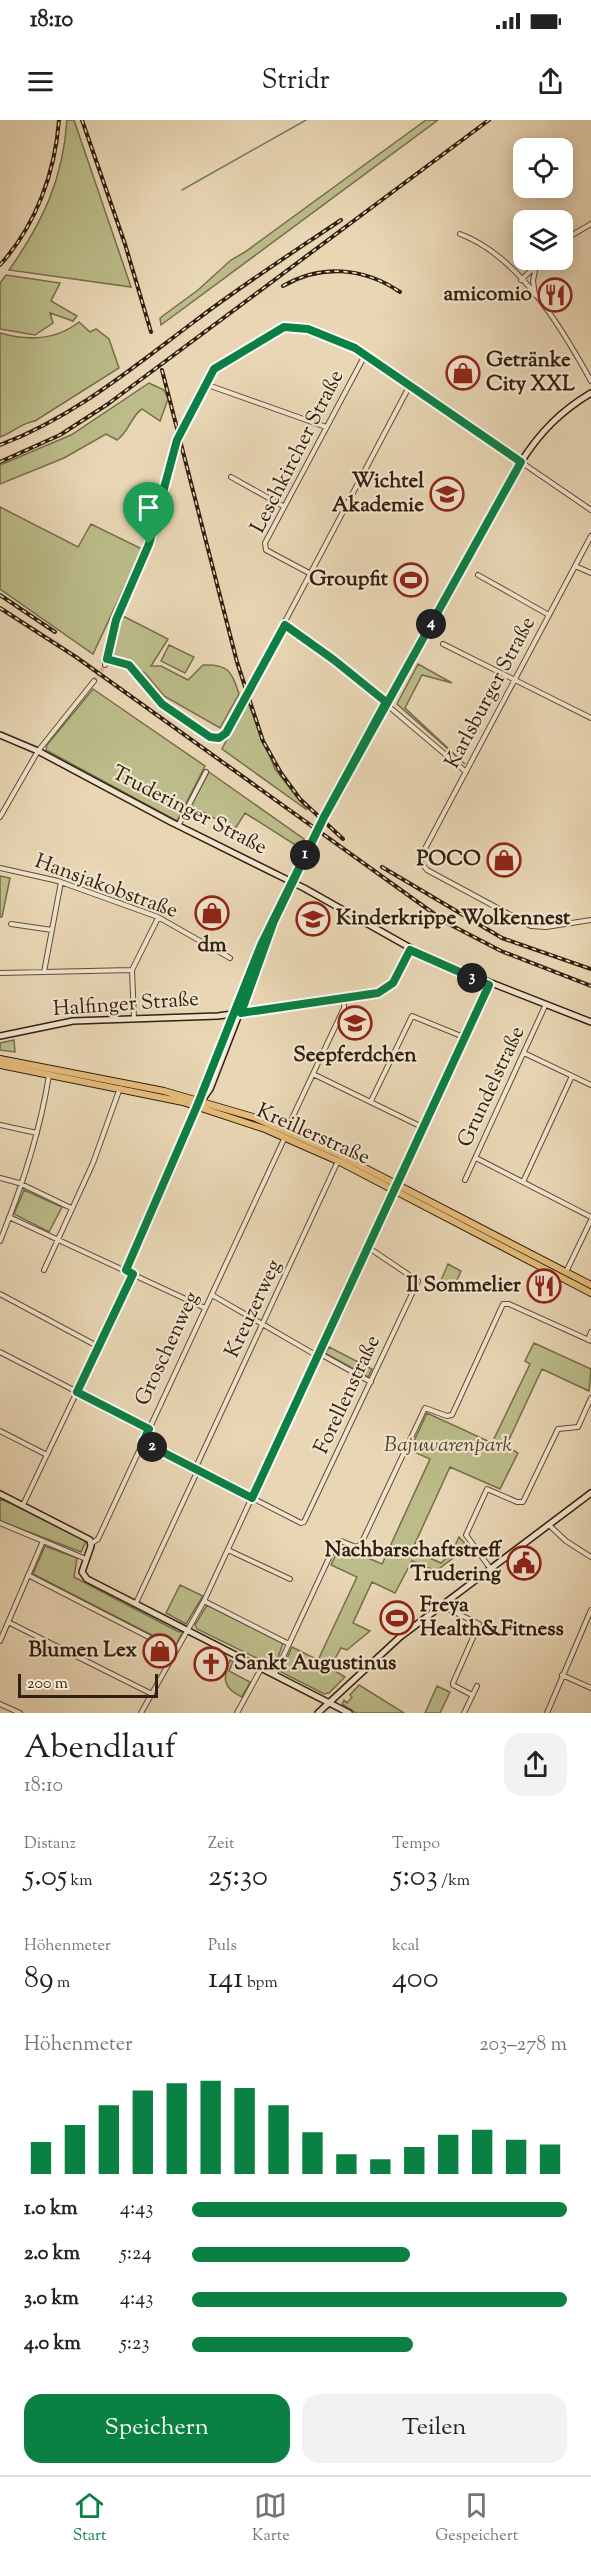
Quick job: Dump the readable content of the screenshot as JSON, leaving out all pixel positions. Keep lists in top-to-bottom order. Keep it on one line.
{"streets":{"main road":["Kreillerstraße"],"street":["Leschkircher Straße","Karlsburger Straße","Truderinger Straße","Hansjakobstraße","Halfinger Straße","Grundelstraße","Kreuzerweg","Groschenweg","Forellenstraße"]},"crossings":[["Truderinger Straße","Halfinger Straße"],["Truderinger Straße","Grundelstraße"],["Halfinger Straße","Groschenweg"],["Kreillerstraße","Kreuzerweg"],["Kreillerstraße","Groschenweg"],["Kreuzerweg","Groschenweg"]],"parks":["Bajuwarenpark"],"places":{"restaurant":["amicomio","Il Sommelier"],"shop":["Getränke City XXL","POCO","dm","Blumen Lex"],"school or university":["Wichtel Akademie","Kinderkrippe Wolkennest","Seepferdchen"],"sports":["Groupfit","Freya Health&Fitness"],"public building":["Nachbarschaftstreff Trudering"],"church":["Sankt Augustinus"]},"scale_bar":"200 m","page":{"status":"18:10","header":"Stridr","pins":["4","1","3","2"],"scale":"200 m","heading":["Abendlauf","18:10"],"stats":[["Distanz","5.05 km"],["Zeit","25:30"],["Tempo","5:03 /km"],["Höhenmeter","89 m"],["Puls","141 bpm"],["kcal","400"]],"chart":["Höhenmeter","203–278 m"],"list":[{"name":"1.0 km","note":"4:43"},{"name":"2.0 km","note":"5:24"},{"name":"3.0 km","note":"4:43"},{"name":"4.0 km","note":"5:23"}],"buttons":["Speichern","Teilen"],"tabs":["Start","Karte","Gespeichert"]}}
